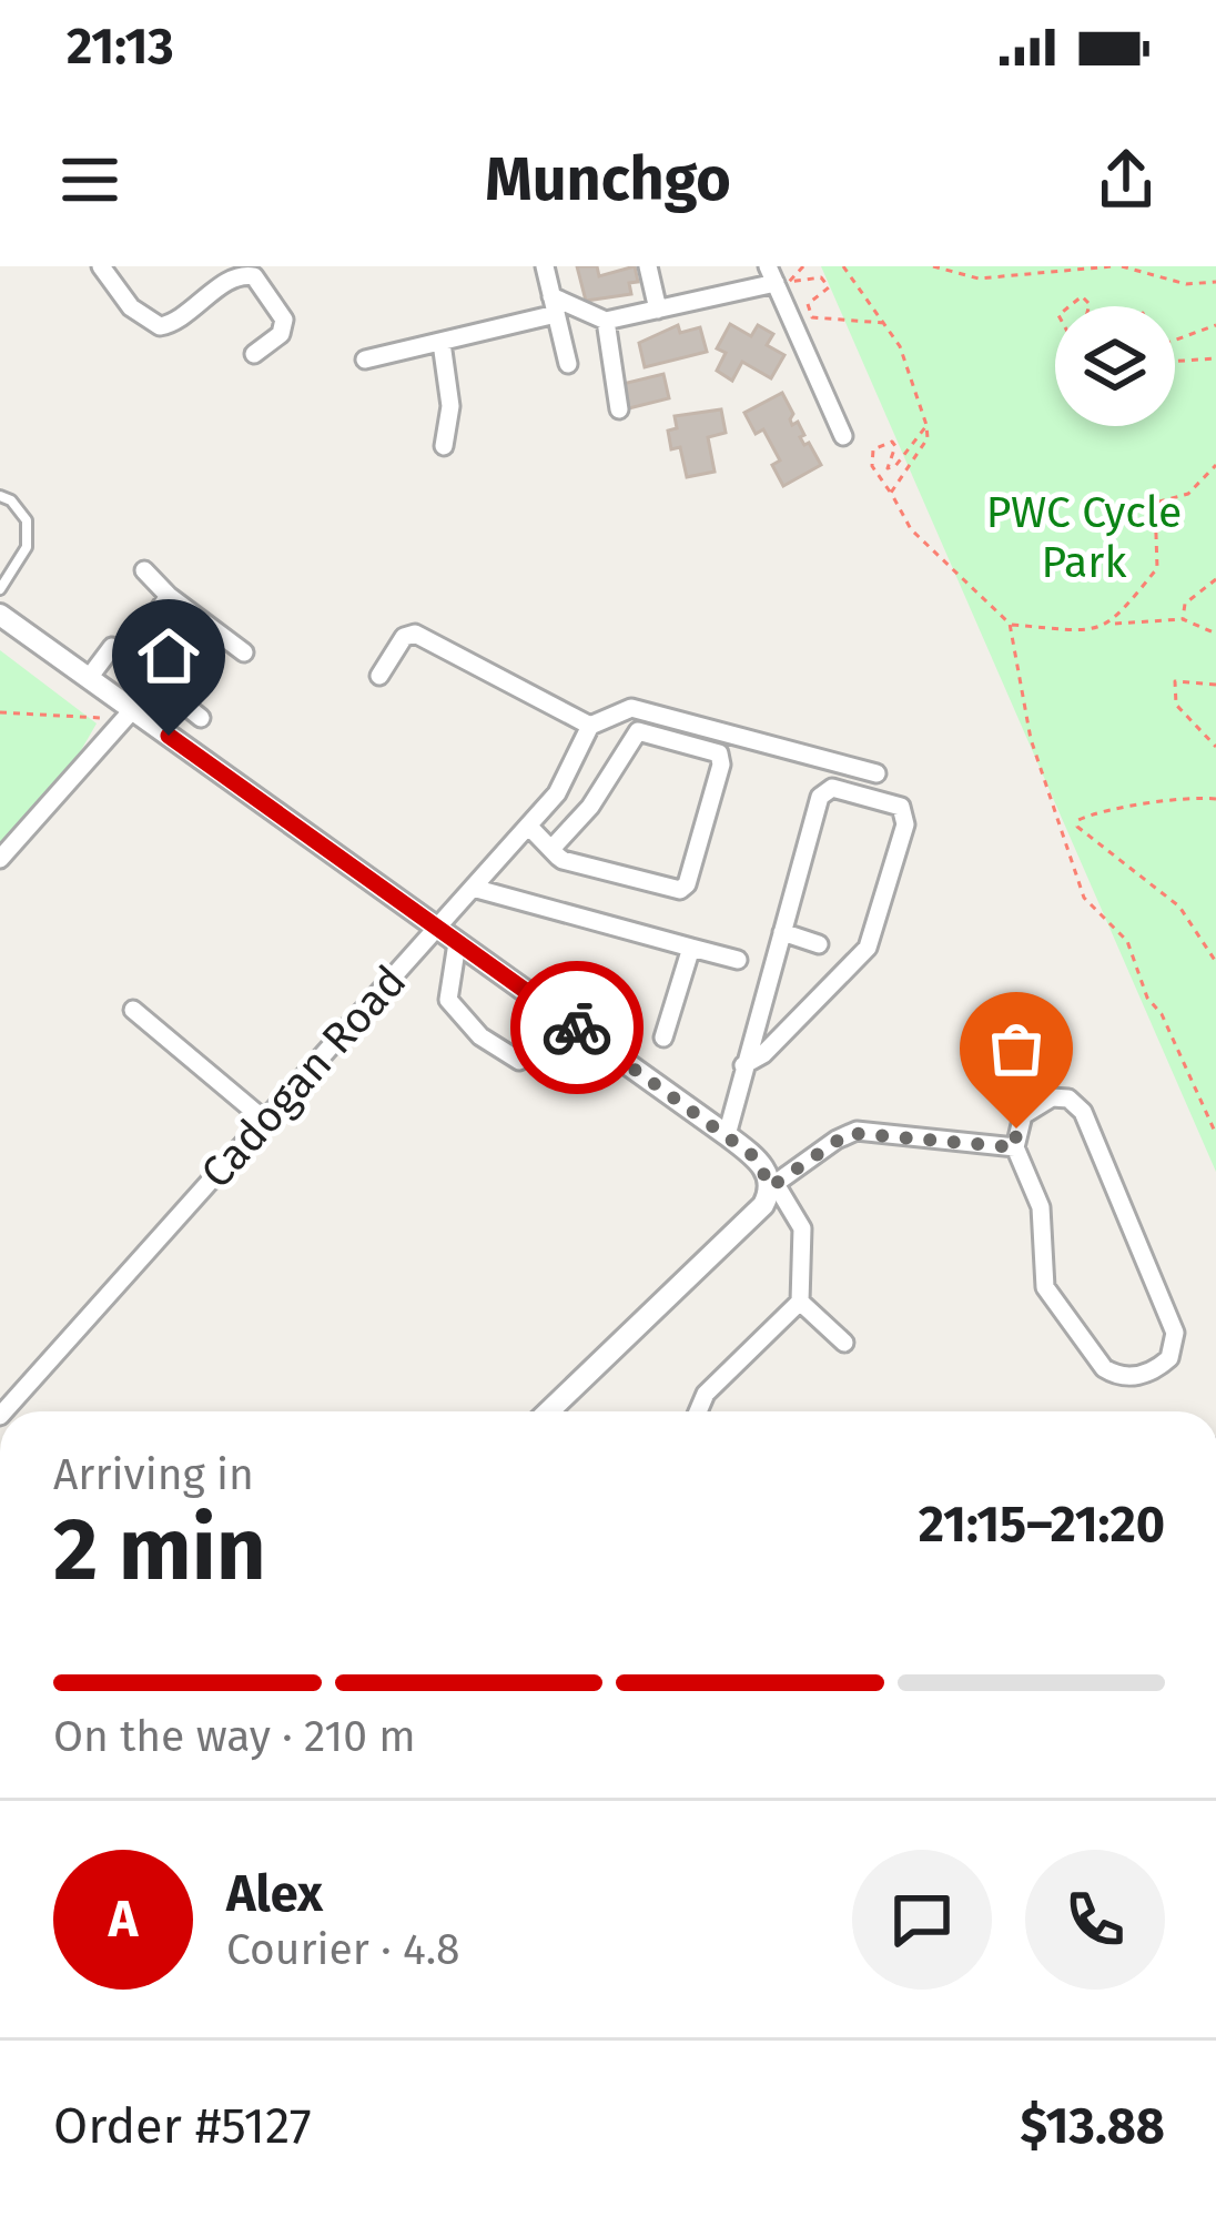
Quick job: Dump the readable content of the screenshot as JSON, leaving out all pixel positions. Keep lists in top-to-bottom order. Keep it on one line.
{"streets":{"street":["Cadogan Road"]},"parks":["PWC Cycle Park"],"page":{"status":"21:13","header":"Munchgo","heading":["2 min","Arriving in","21:15–21:20"],"panel":["Alex","Courier · 4.8","Order #5127","$13.88"],"bar":"On the way · 210 m","round":"A"}}
